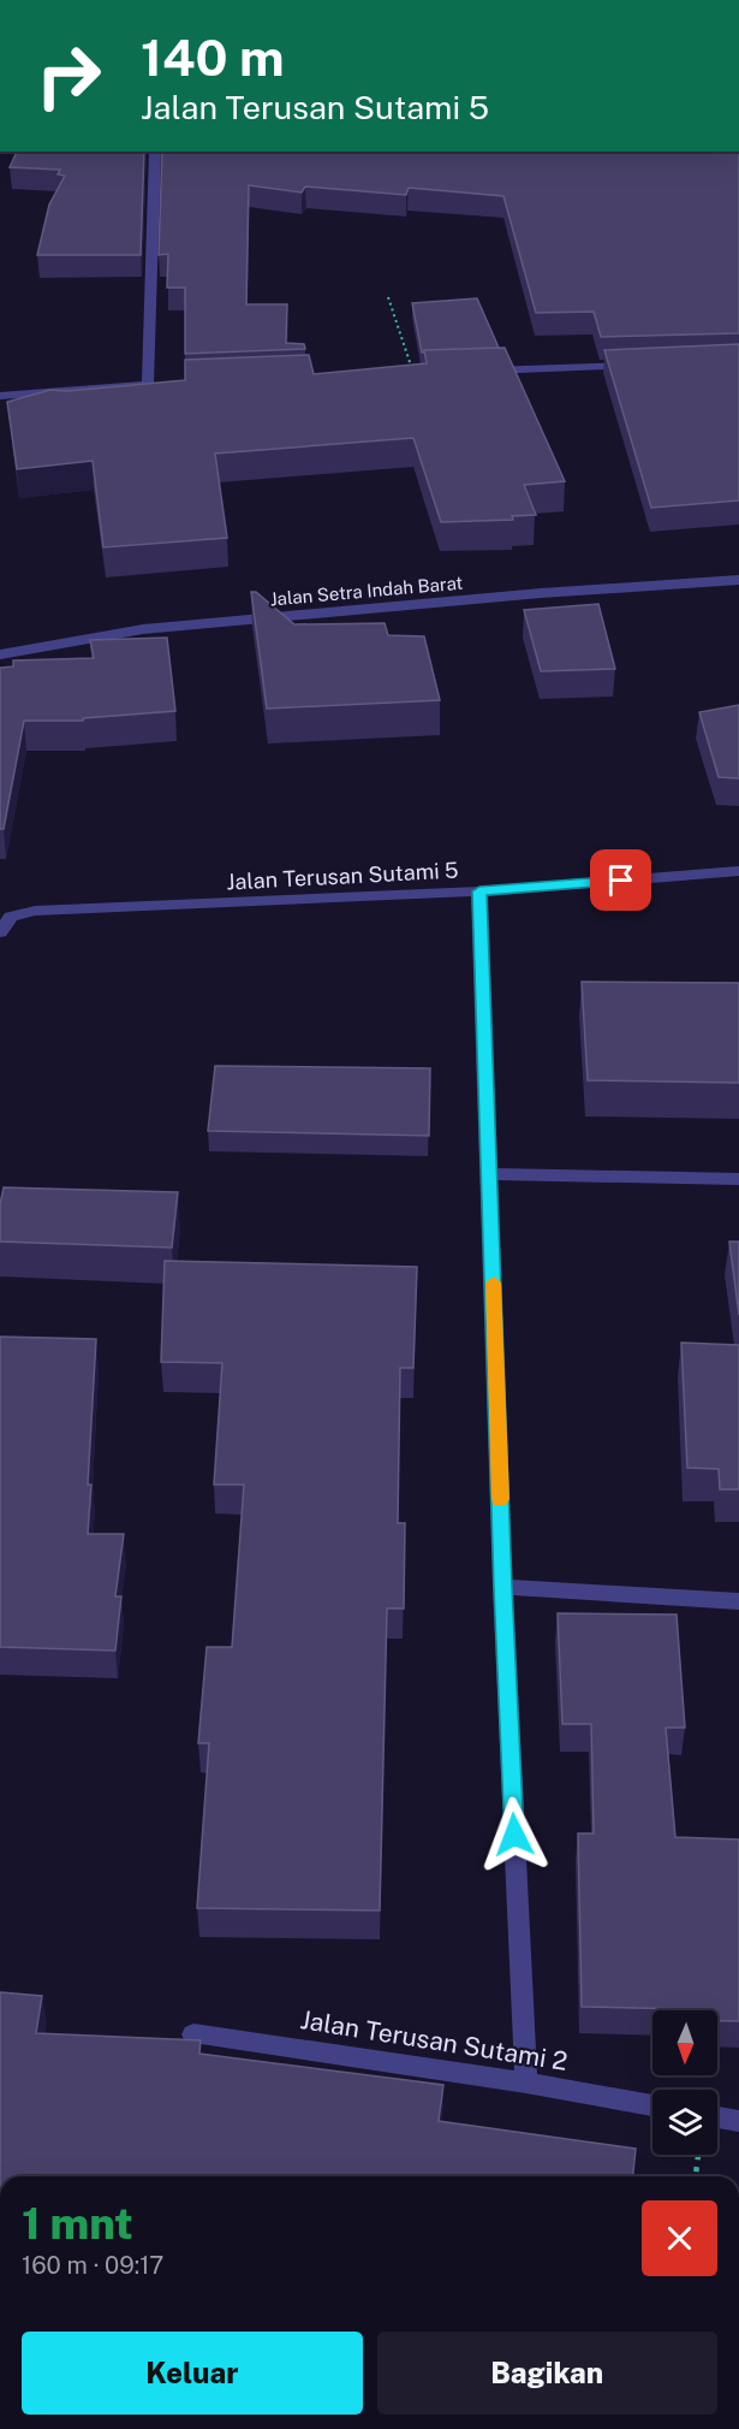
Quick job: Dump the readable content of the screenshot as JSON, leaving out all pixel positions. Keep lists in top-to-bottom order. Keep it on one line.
{"streets":{"street":["Jalan Setra Indah Barat","Jalan Terusan Sutami 5","Jalan Terusan Sutami 2"]},"north":"bottom","page":{"turn":["140 m","Jalan Terusan Sutami 5"],"heading":["1 mnt","160 m · 09:17"],"buttons":["Keluar","Bagikan"]}}
